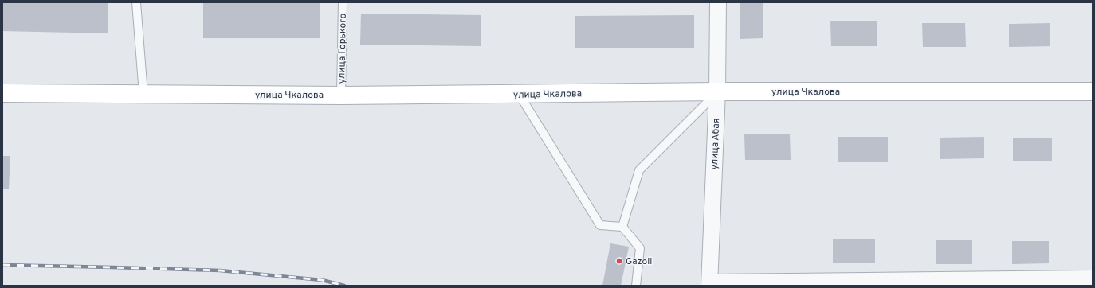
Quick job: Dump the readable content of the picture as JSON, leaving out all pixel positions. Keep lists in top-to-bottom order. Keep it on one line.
{"streets":{"main road":["улица Чкалова"],"street":["улица Абая"],"lane":["улица Горького"]},"crossings":[["улица Горького","улица Чкалова"],["улица Чкалова","улица Абая"]],"places":["Gazoil"]}
